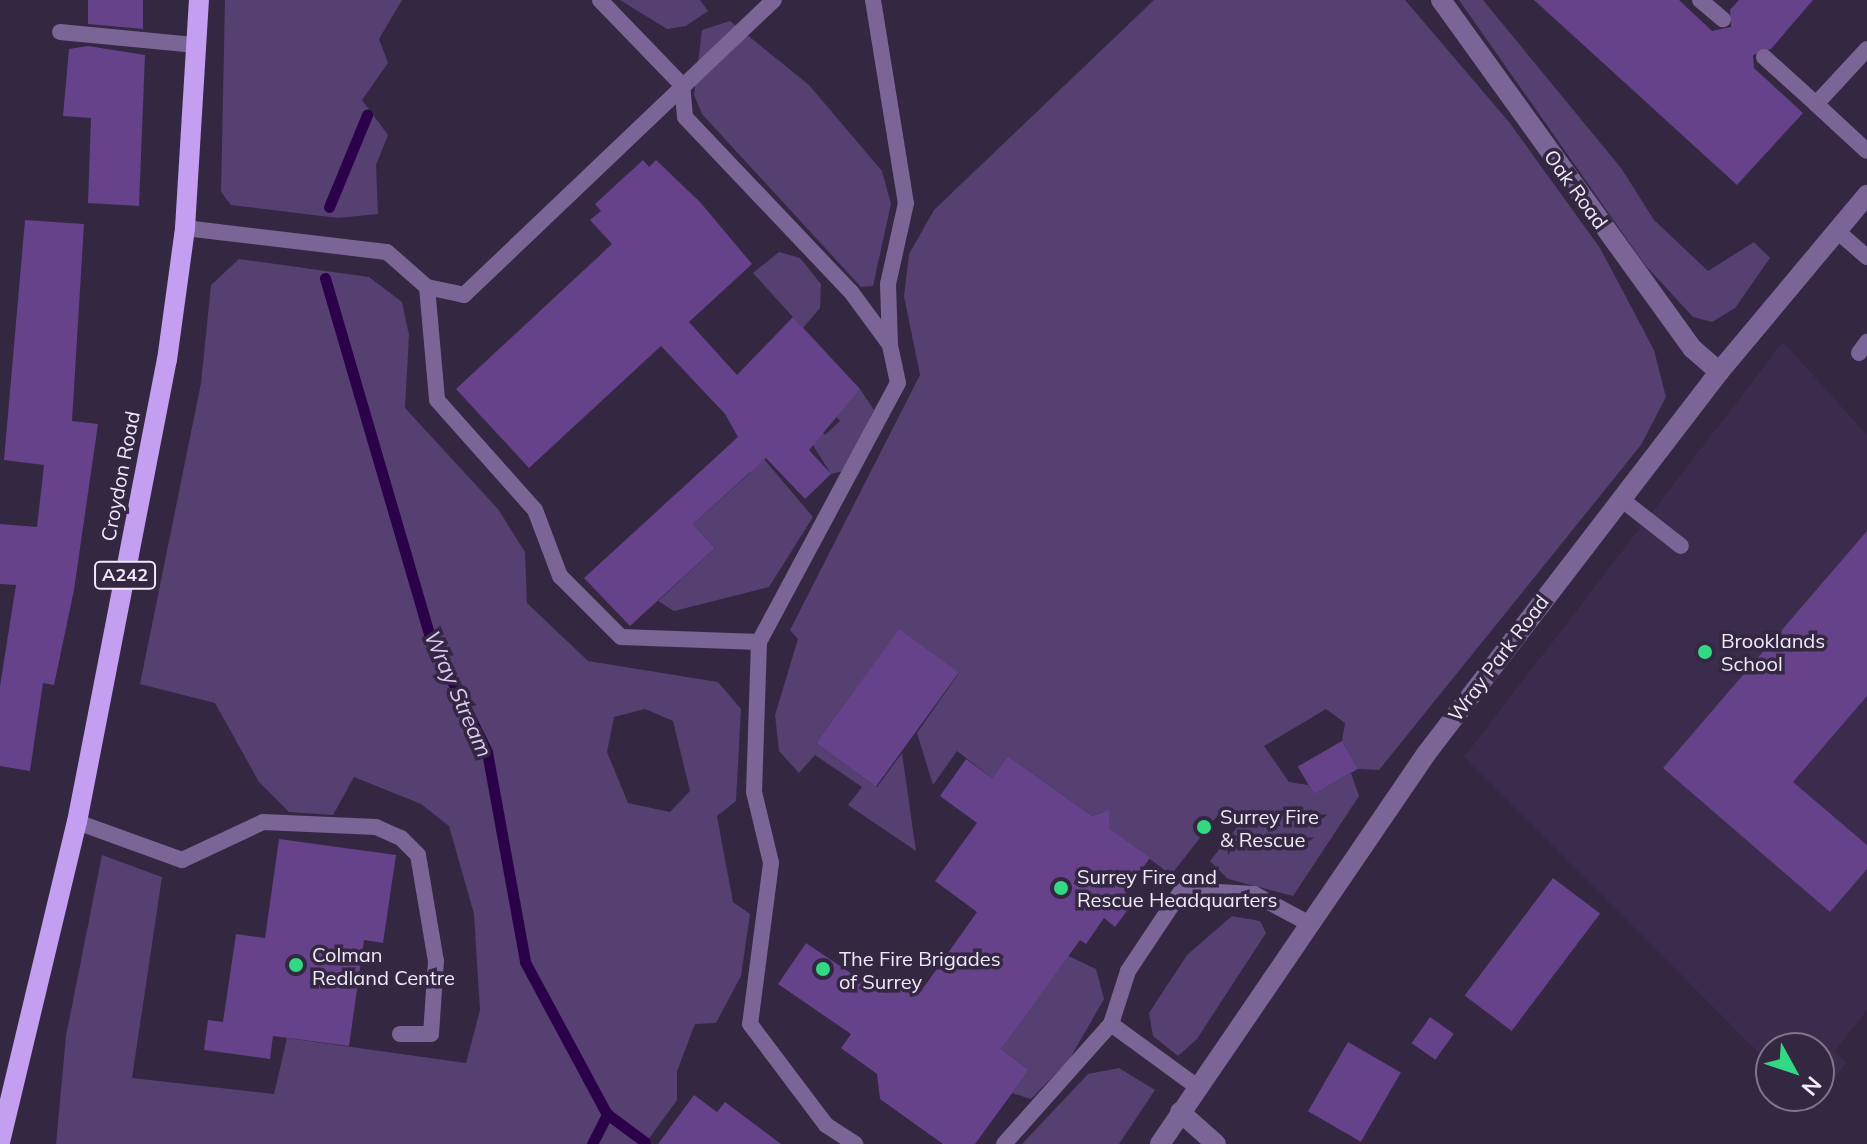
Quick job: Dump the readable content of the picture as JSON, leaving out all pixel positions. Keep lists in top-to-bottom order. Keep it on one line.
{"streets":{"main road":["Croydon Road","A242"],"street":["Oak Road","Wray Park Road"]},"crossings":[["Oak Road","Wray Park Road"]],"water":["Wray Stream"],"places":["Brooklands School","Surrey Fire & Rescue","Surrey Fire and Rescue Headquarters","Colman Redland Centre","The Fire Brigades of Surrey"],"north":"bottom right"}
